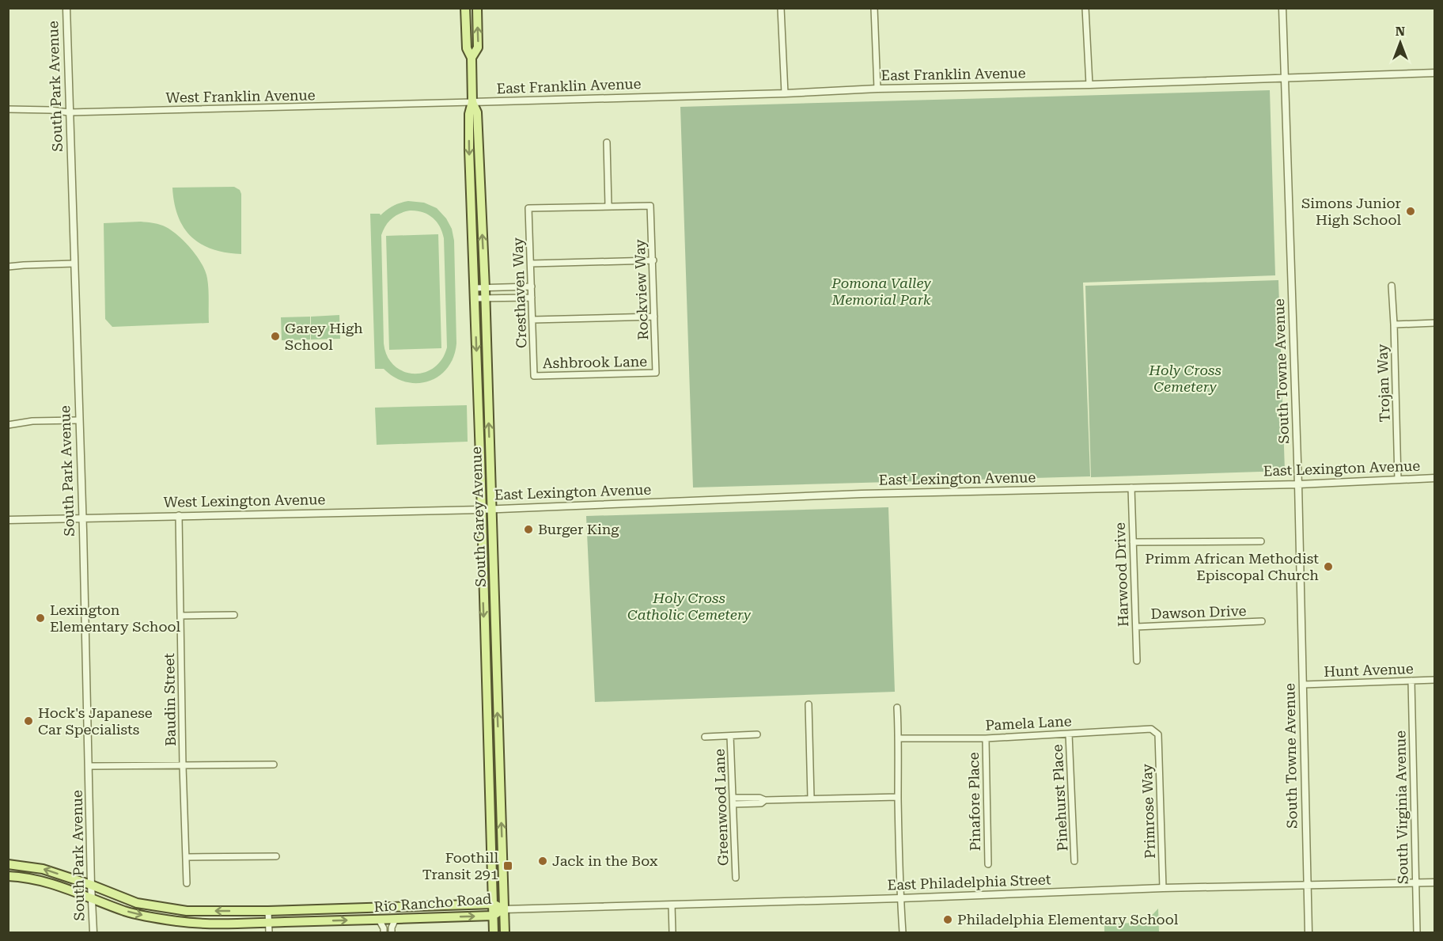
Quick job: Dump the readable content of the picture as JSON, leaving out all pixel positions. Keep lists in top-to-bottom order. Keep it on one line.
{"streets":{"main road":["South Garey Avenue","Rio Rancho Road"],"street":["East Franklin Avenue","South Park Avenue","West Franklin Avenue","Rockview Way","Cresthaven Way","Ashbrook Lane","South Towne Avenue","Trojan Way","East Lexington Avenue","West Lexington Avenue","Harwood Drive","Dawson Drive","Hunt Avenue","Baudin Street","Pamela Lane","Pinehurst Place","Pinafore Place","Greenwood Lane","South Virginia Avenue","Primrose Way","East Philadelphia Street"]},"crossings":[["East Franklin Avenue","West Franklin Avenue"],["East Franklin Avenue","South Towne Avenue"],["East Franklin Avenue","South Garey Avenue"],["South Park Avenue","West Franklin Avenue"],["South Park Avenue","West Lexington Avenue"],["South Park Avenue","Rio Rancho Road"],["West Franklin Avenue","South Garey Avenue"],["Rockview Way","Cresthaven Way"],["Rockview Way","Ashbrook Lane"],["Cresthaven Way","Ashbrook Lane"],["South Towne Avenue","East Lexington Avenue"],["South Towne Avenue","Hunt Avenue"],["South Towne Avenue","East Philadelphia Street"],["Trojan Way","East Lexington Avenue"],["East Lexington Avenue","West Lexington Avenue"],["East Lexington Avenue","South Garey Avenue"],["East Lexington Avenue","Harwood Drive"],["West Lexington Avenue","South Garey Avenue"],["West Lexington Avenue","Baudin Street"],["South Garey Avenue","East Philadelphia Street"],["South Garey Avenue","Rio Rancho Road"],["Harwood Drive","Dawson Drive"],["Hunt Avenue","South Virginia Avenue"],["Pamela Lane","Pinehurst Place"],["Pamela Lane","Pinafore Place"],["Pamela Lane","Primrose Way"],["South Virginia Avenue","East Philadelphia Street"],["Primrose Way","East Philadelphia Street"],["East Philadelphia Street","Rio Rancho Road"]],"parks":["Pomona Valley Memorial Park","Holy Cross Cemetery","Holy Cross Catholic Cemetery"],"places":{"other":["Simons Junior High School","Garey High School","Burger King","Primm African Methodist Episcopal Church","Lexington Elementary School","Hock's Japanese Car Specialists","Jack in the Box","Philadelphia Elementary School"],"transit":["Foothill Transit 291"]},"north":"top"}
